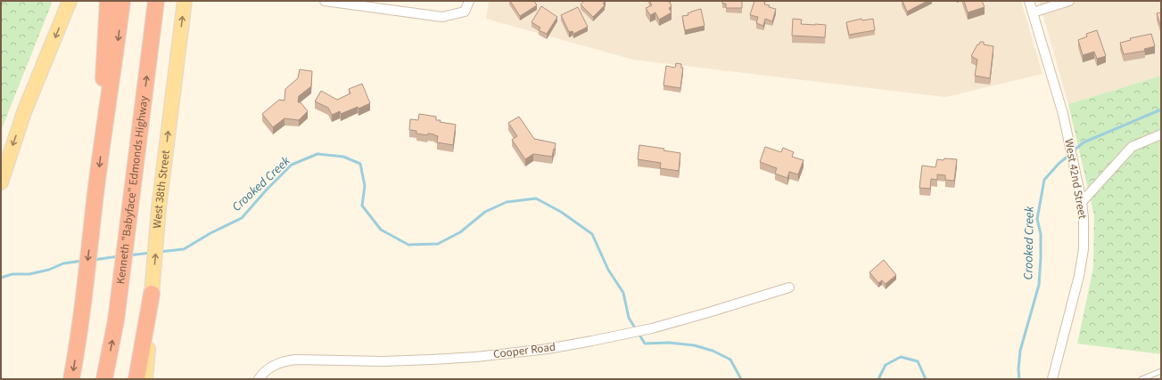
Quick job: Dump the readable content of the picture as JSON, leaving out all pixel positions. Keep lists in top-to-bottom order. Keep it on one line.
{"streets":{"highway":["Kenneth \"Babyface\" Edmonds Highway"],"main road":["West 38th Street"],"street":["West 42nd Street","Cooper Road"]},"one_way":["West 38th Street"],"water":["Crooked Creek"]}
